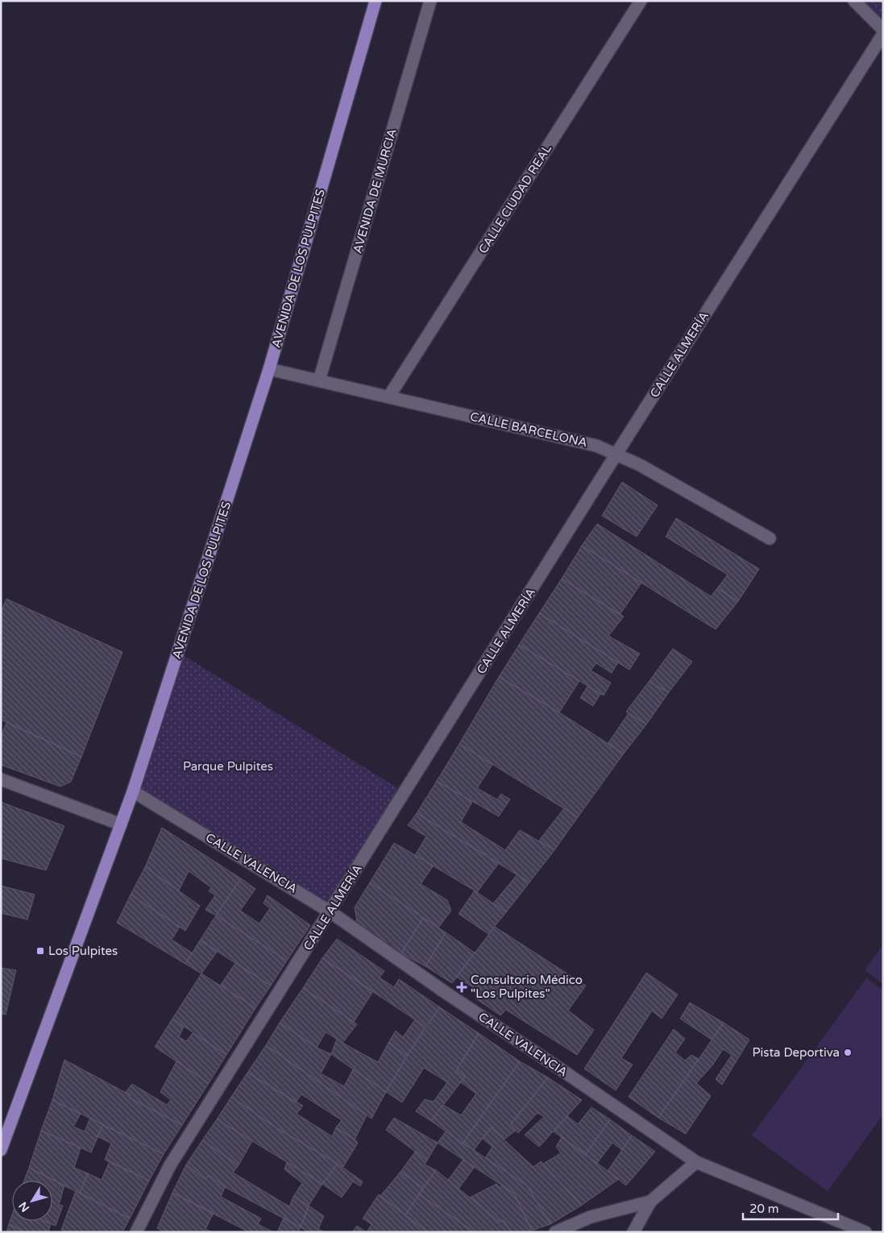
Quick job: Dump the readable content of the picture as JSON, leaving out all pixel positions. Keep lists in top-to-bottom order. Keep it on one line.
{"streets":{"main road":["AVENIDA DE LOS PULPITES"],"street":["AVENIDA DE MURCIA","CALLE CIUDAD REAL","CALLE ALMERÍA","CALLE BARCELONA","CALLE VALENCIA"]},"crossings":[["AVENIDA DE MURCIA","CALLE BARCELONA"],["CALLE CIUDAD REAL","CALLE BARCELONA"],["AVENIDA DE LOS PULPITES","CALLE BARCELONA"],["AVENIDA DE LOS PULPITES","CALLE VALENCIA"],["CALLE ALMERÍA","CALLE BARCELONA"],["CALLE ALMERÍA","CALLE VALENCIA"]],"parks":["Parque Pulpites"],"places":{"transit":["Los Pulpites"],"health":["Consultorio Médico \"Los Pulpites\""],"other":["Pista Deportiva"]},"scale_bar":"20 m","north":"bottom left"}
